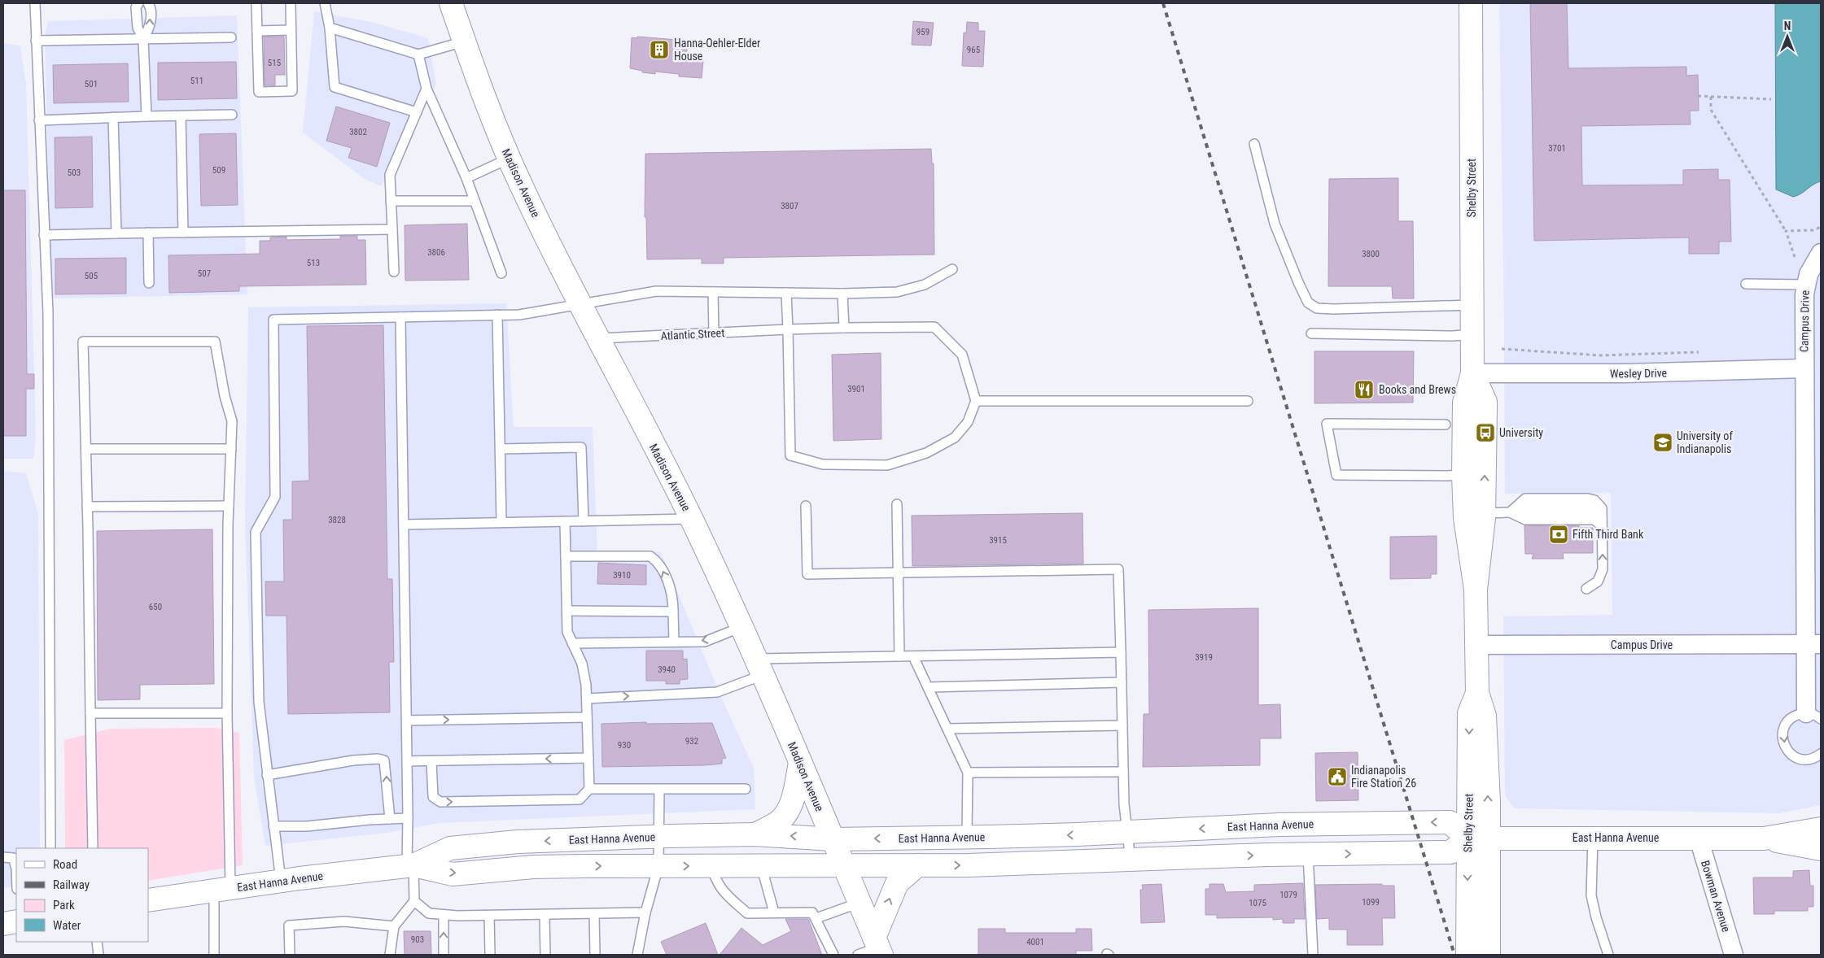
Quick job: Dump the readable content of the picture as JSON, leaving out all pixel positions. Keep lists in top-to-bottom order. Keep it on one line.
{"streets":{"main road":["Madison Avenue","Shelby Street","East Hanna Avenue"],"street":["Campus Drive","Wesley Drive","Bowman Avenue"],"lane":["Atlantic Street"]},"crossings":[["Madison Avenue","Atlantic Street"],["Madison Avenue","East Hanna Avenue"],["Shelby Street","Campus Drive"],["Shelby Street","Wesley Drive"],["Shelby Street","East Hanna Avenue"],["Campus Drive","Wesley Drive"],["East Hanna Avenue","Bowman Avenue"]],"places":{"building":["Hanna-Oehler-Elder House"],"restaurant":["Books and Brews"],"bus stop":["University"],"school or university":["University of Indianapolis"],"bank":["Fifth Third Bank"],"public building":["Indianapolis Fire Station 26"]},"house_numbers":["959","965","515","511","501","3802","3701","509","503","3807","3806","3800","513","507","505","3901","3828","3915","3910","650","3919","3940","932","930","1079","1099","1075","903","4001"],"legend":["Road","Railway","Park","Water"],"north":"top"}
